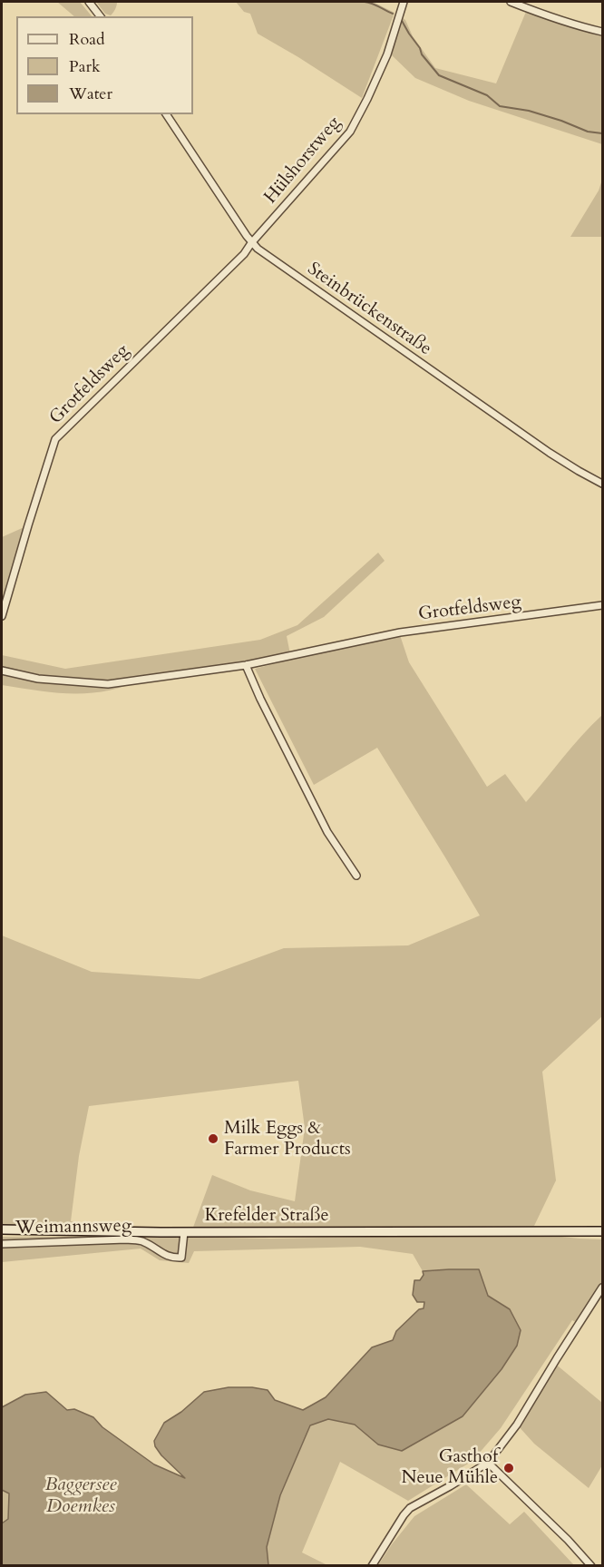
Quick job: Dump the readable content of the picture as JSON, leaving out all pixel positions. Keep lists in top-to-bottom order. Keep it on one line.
{"streets":{"main road":["Krefelder Straße"],"street":["Hülshorstweg","Steinbrückenstraße","Grotfeldsweg","Weimannsweg"]},"crossings":[["Hülshorstweg","Steinbrückenstraße"],["Hülshorstweg","Grotfeldsweg"],["Steinbrückenstraße","Grotfeldsweg"],["Krefelder Straße","Weimannsweg"]],"water":["Baggersee Doemkes"],"places":["Milk Eggs & Farmer Products","Gasthof Neue Mühle"],"legend":["Road","Park","Water"]}
